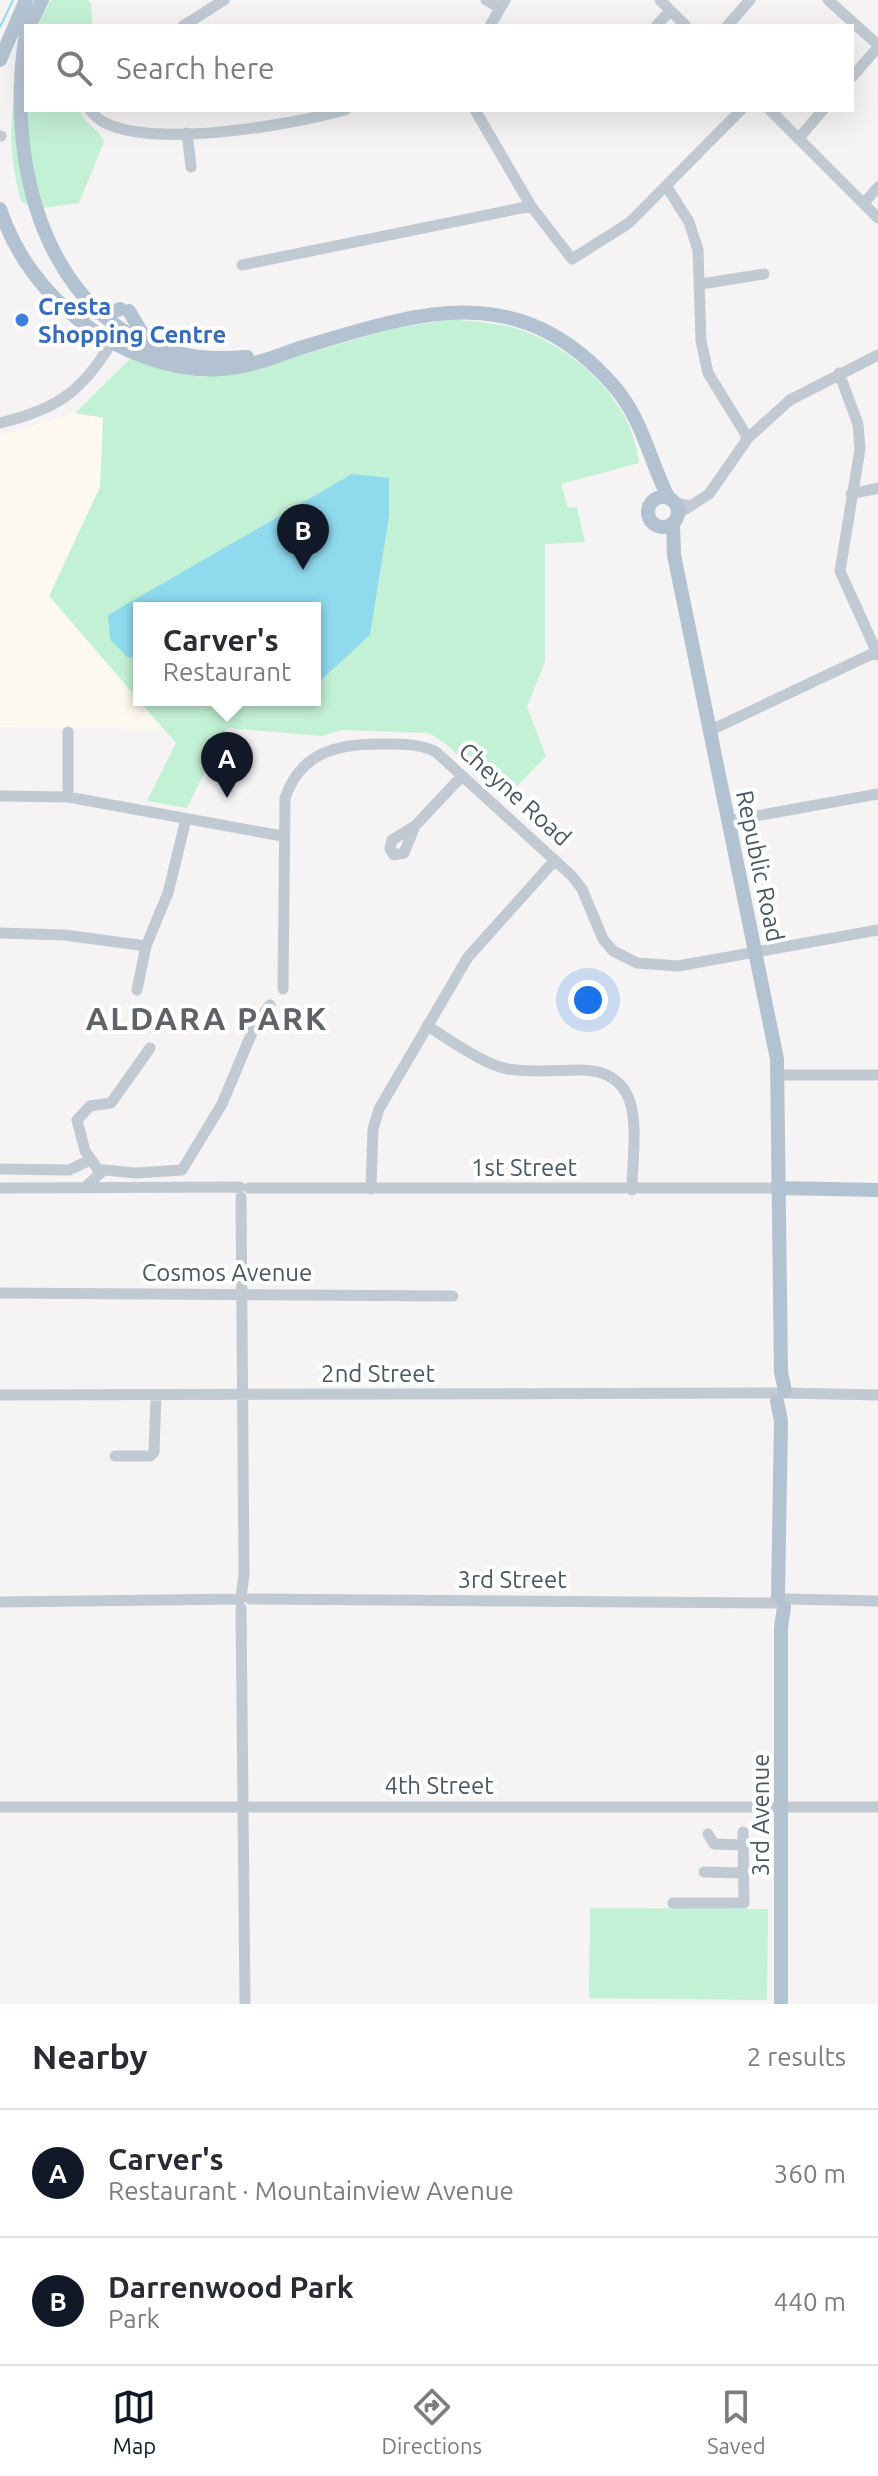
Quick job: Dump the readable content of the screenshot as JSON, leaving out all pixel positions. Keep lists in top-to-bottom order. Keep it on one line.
{"streets":{"main road":["Republic Road","3rd Avenue"],"street":["Cheyne Road","1st Street","Cosmos Avenue","2nd Street","3rd Street","4th Street"]},"crossings":[["Cheyne Road","Republic Road"],["Republic Road","1st Street"],["Republic Road","3rd Avenue"],["1st Street","3rd Avenue"],["2nd Street","3rd Avenue"],["3rd Street","3rd Avenue"],["4th Street","3rd Avenue"]],"districts":["ALDARA PARK"],"places":["Cresta Shopping Centre"],"page":{"search":"Search here","pins":["B","A"],"popup":["Carver's","Restaurant"],"heading":["Nearby","2 results"],"list":[{"mark":"A","name":"Carver's","note":"Restaurant · Mountainview Avenue","value":"360 m"},{"mark":"B","name":"Darrenwood Park","note":"Park","value":"440 m"}],"nav":["Map","Directions","Saved"]}}
